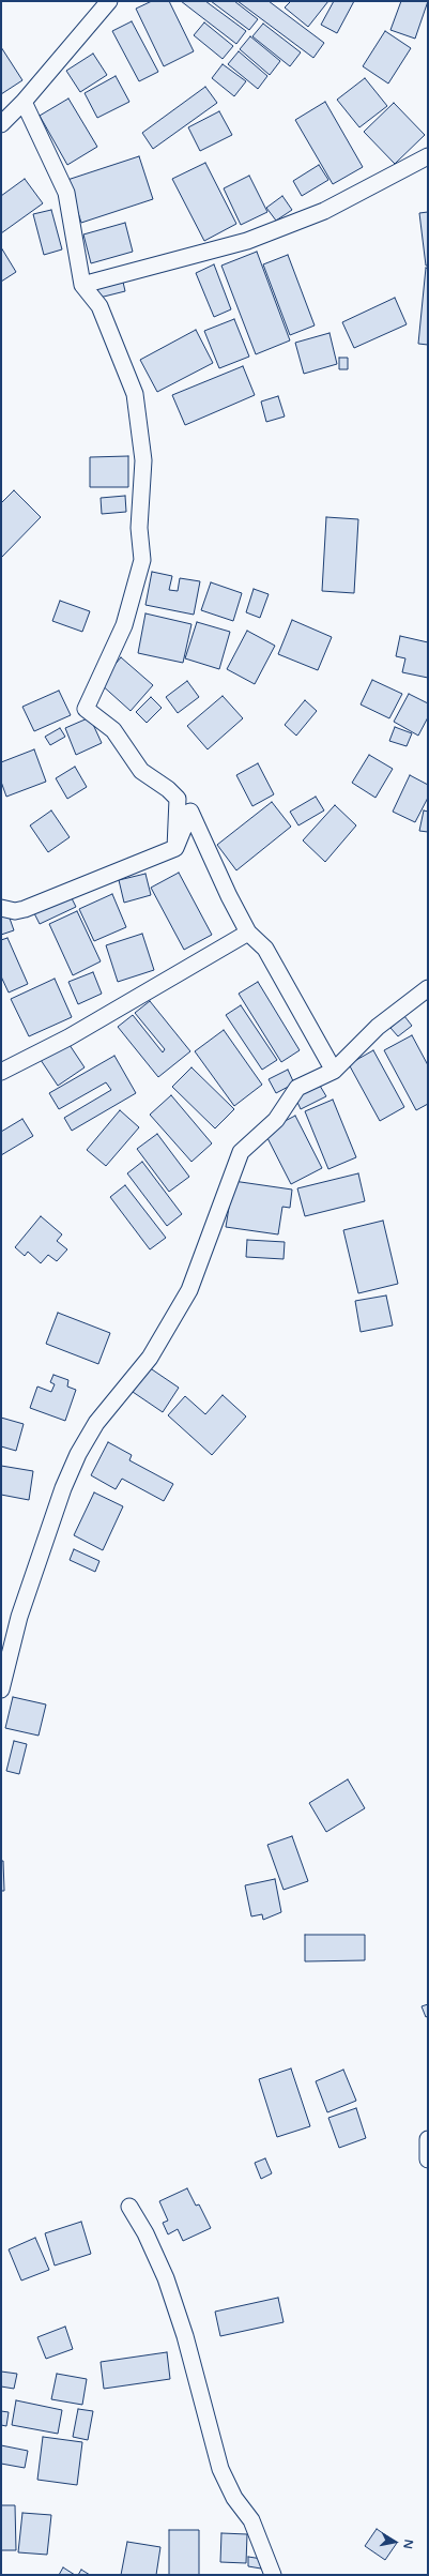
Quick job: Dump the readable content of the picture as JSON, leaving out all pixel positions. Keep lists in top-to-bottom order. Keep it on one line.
{"north":"right"}
